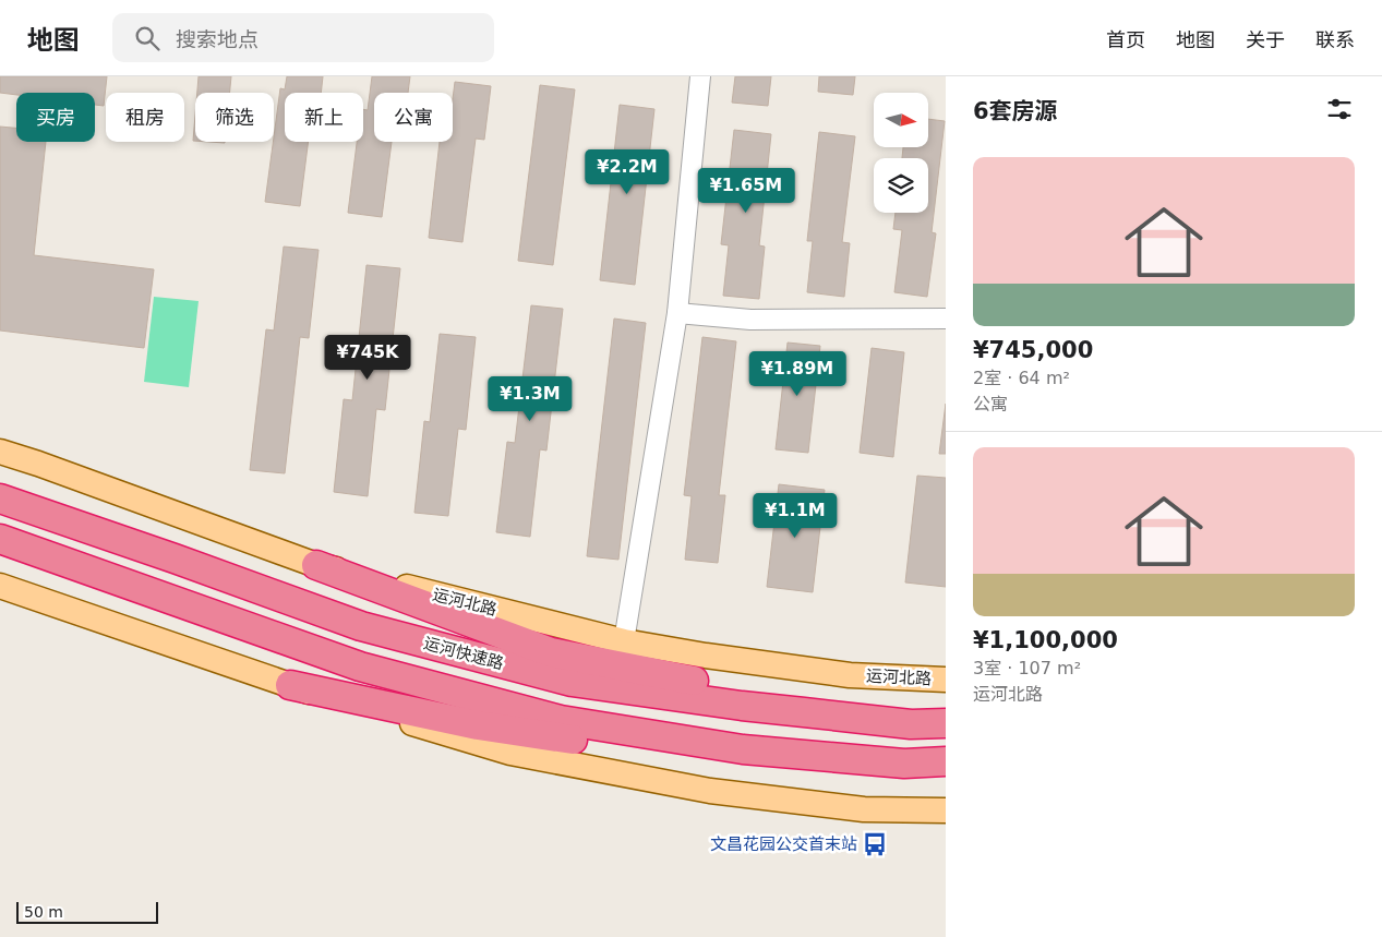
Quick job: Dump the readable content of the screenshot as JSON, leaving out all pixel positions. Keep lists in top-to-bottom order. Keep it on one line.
{"streets":{"highway":["运河快速路"],"main road":["运河北路"]},"places":{"bus stop":["文昌花园公交首末站"]},"scale_bar":"50 m","north":"right","page":{"header":"地图","search":"搜索地点","nav":["首页","地图","关于","联系"],"heading":"6套房源","chip":["买房","租房","筛选","新上","公寓"],"list":[{"name":"¥745,000","note":"2室 · 64 m² · 公寓"},{"name":"¥1,100,000","note":"3室 · 107 m² · 运河北路"}],"price":["¥2.2M","¥1.65M","¥745K","¥1.89M","¥1.3M","¥1.1M"],"scale":"50 m"}}
